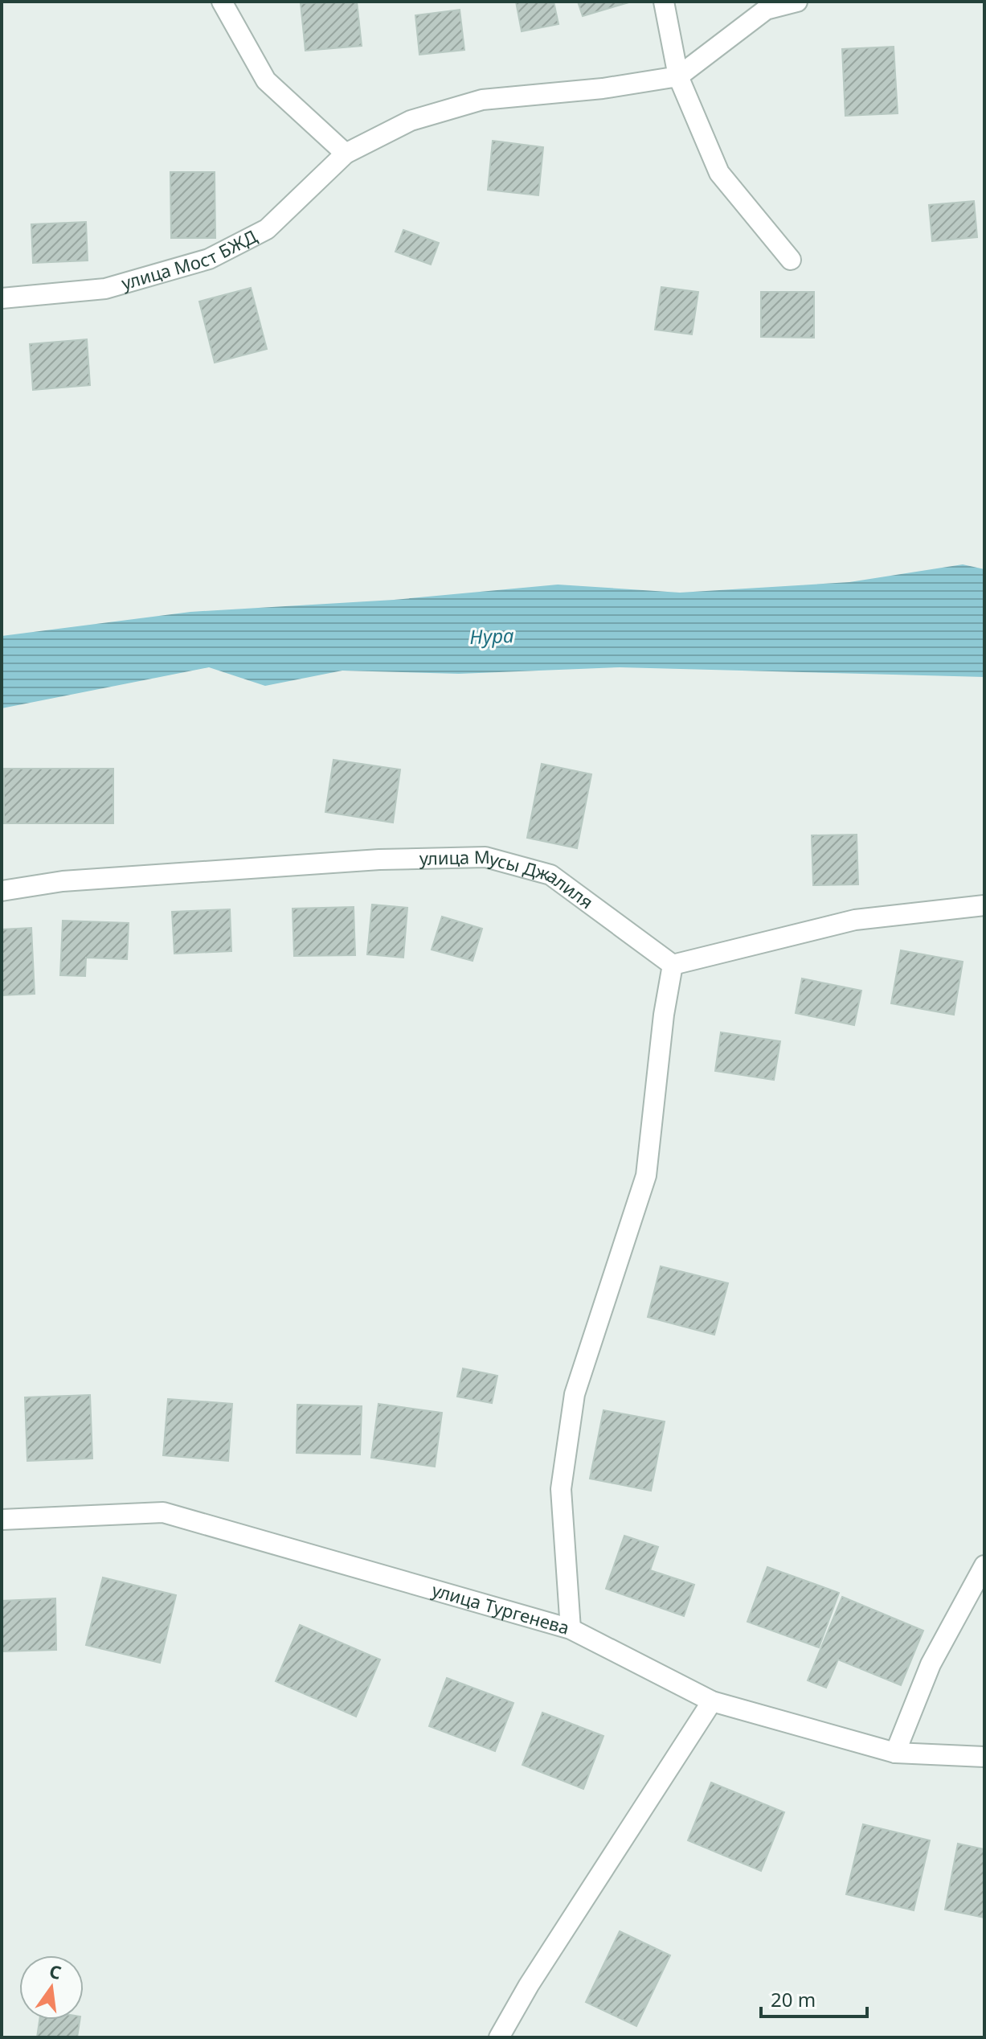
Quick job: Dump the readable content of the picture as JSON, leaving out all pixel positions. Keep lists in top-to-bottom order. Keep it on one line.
{"streets":{"street":["улица Мост БЖД","улица Мусы Джалиля","улица Тургенева"]},"water":["Нура"],"scale_bar":"20 m","north":"top"}
